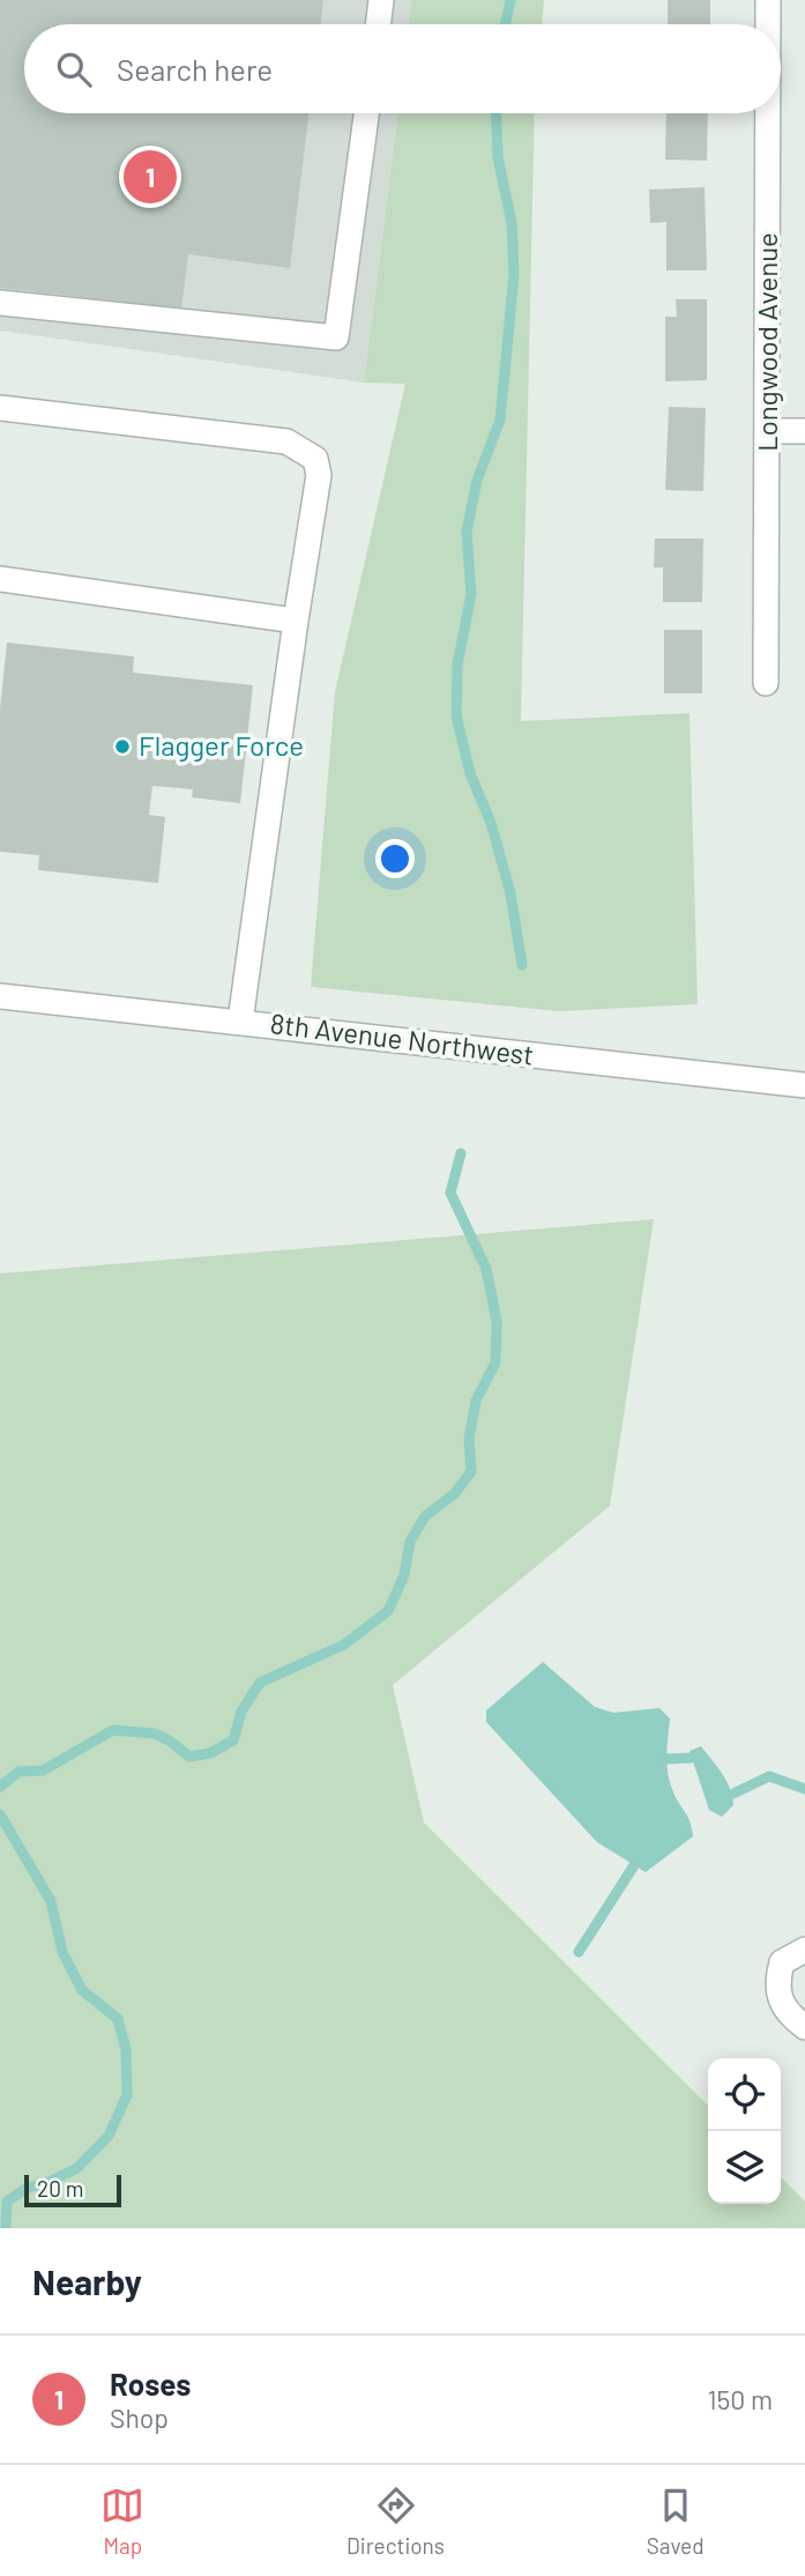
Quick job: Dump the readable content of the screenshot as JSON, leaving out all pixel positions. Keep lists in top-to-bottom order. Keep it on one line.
{"streets":{"street":["Longwood Avenue","8th Avenue Northwest"]},"places":["Flagger Force"],"scale_bar":"20 m","page":{"search":"Search here","pins":"1","scale":"20 m","heading":"Nearby","list":[{"mark":"1","name":"Roses","note":"Shop","value":"150 m"}],"nav":["Map","Directions","Saved"]}}
